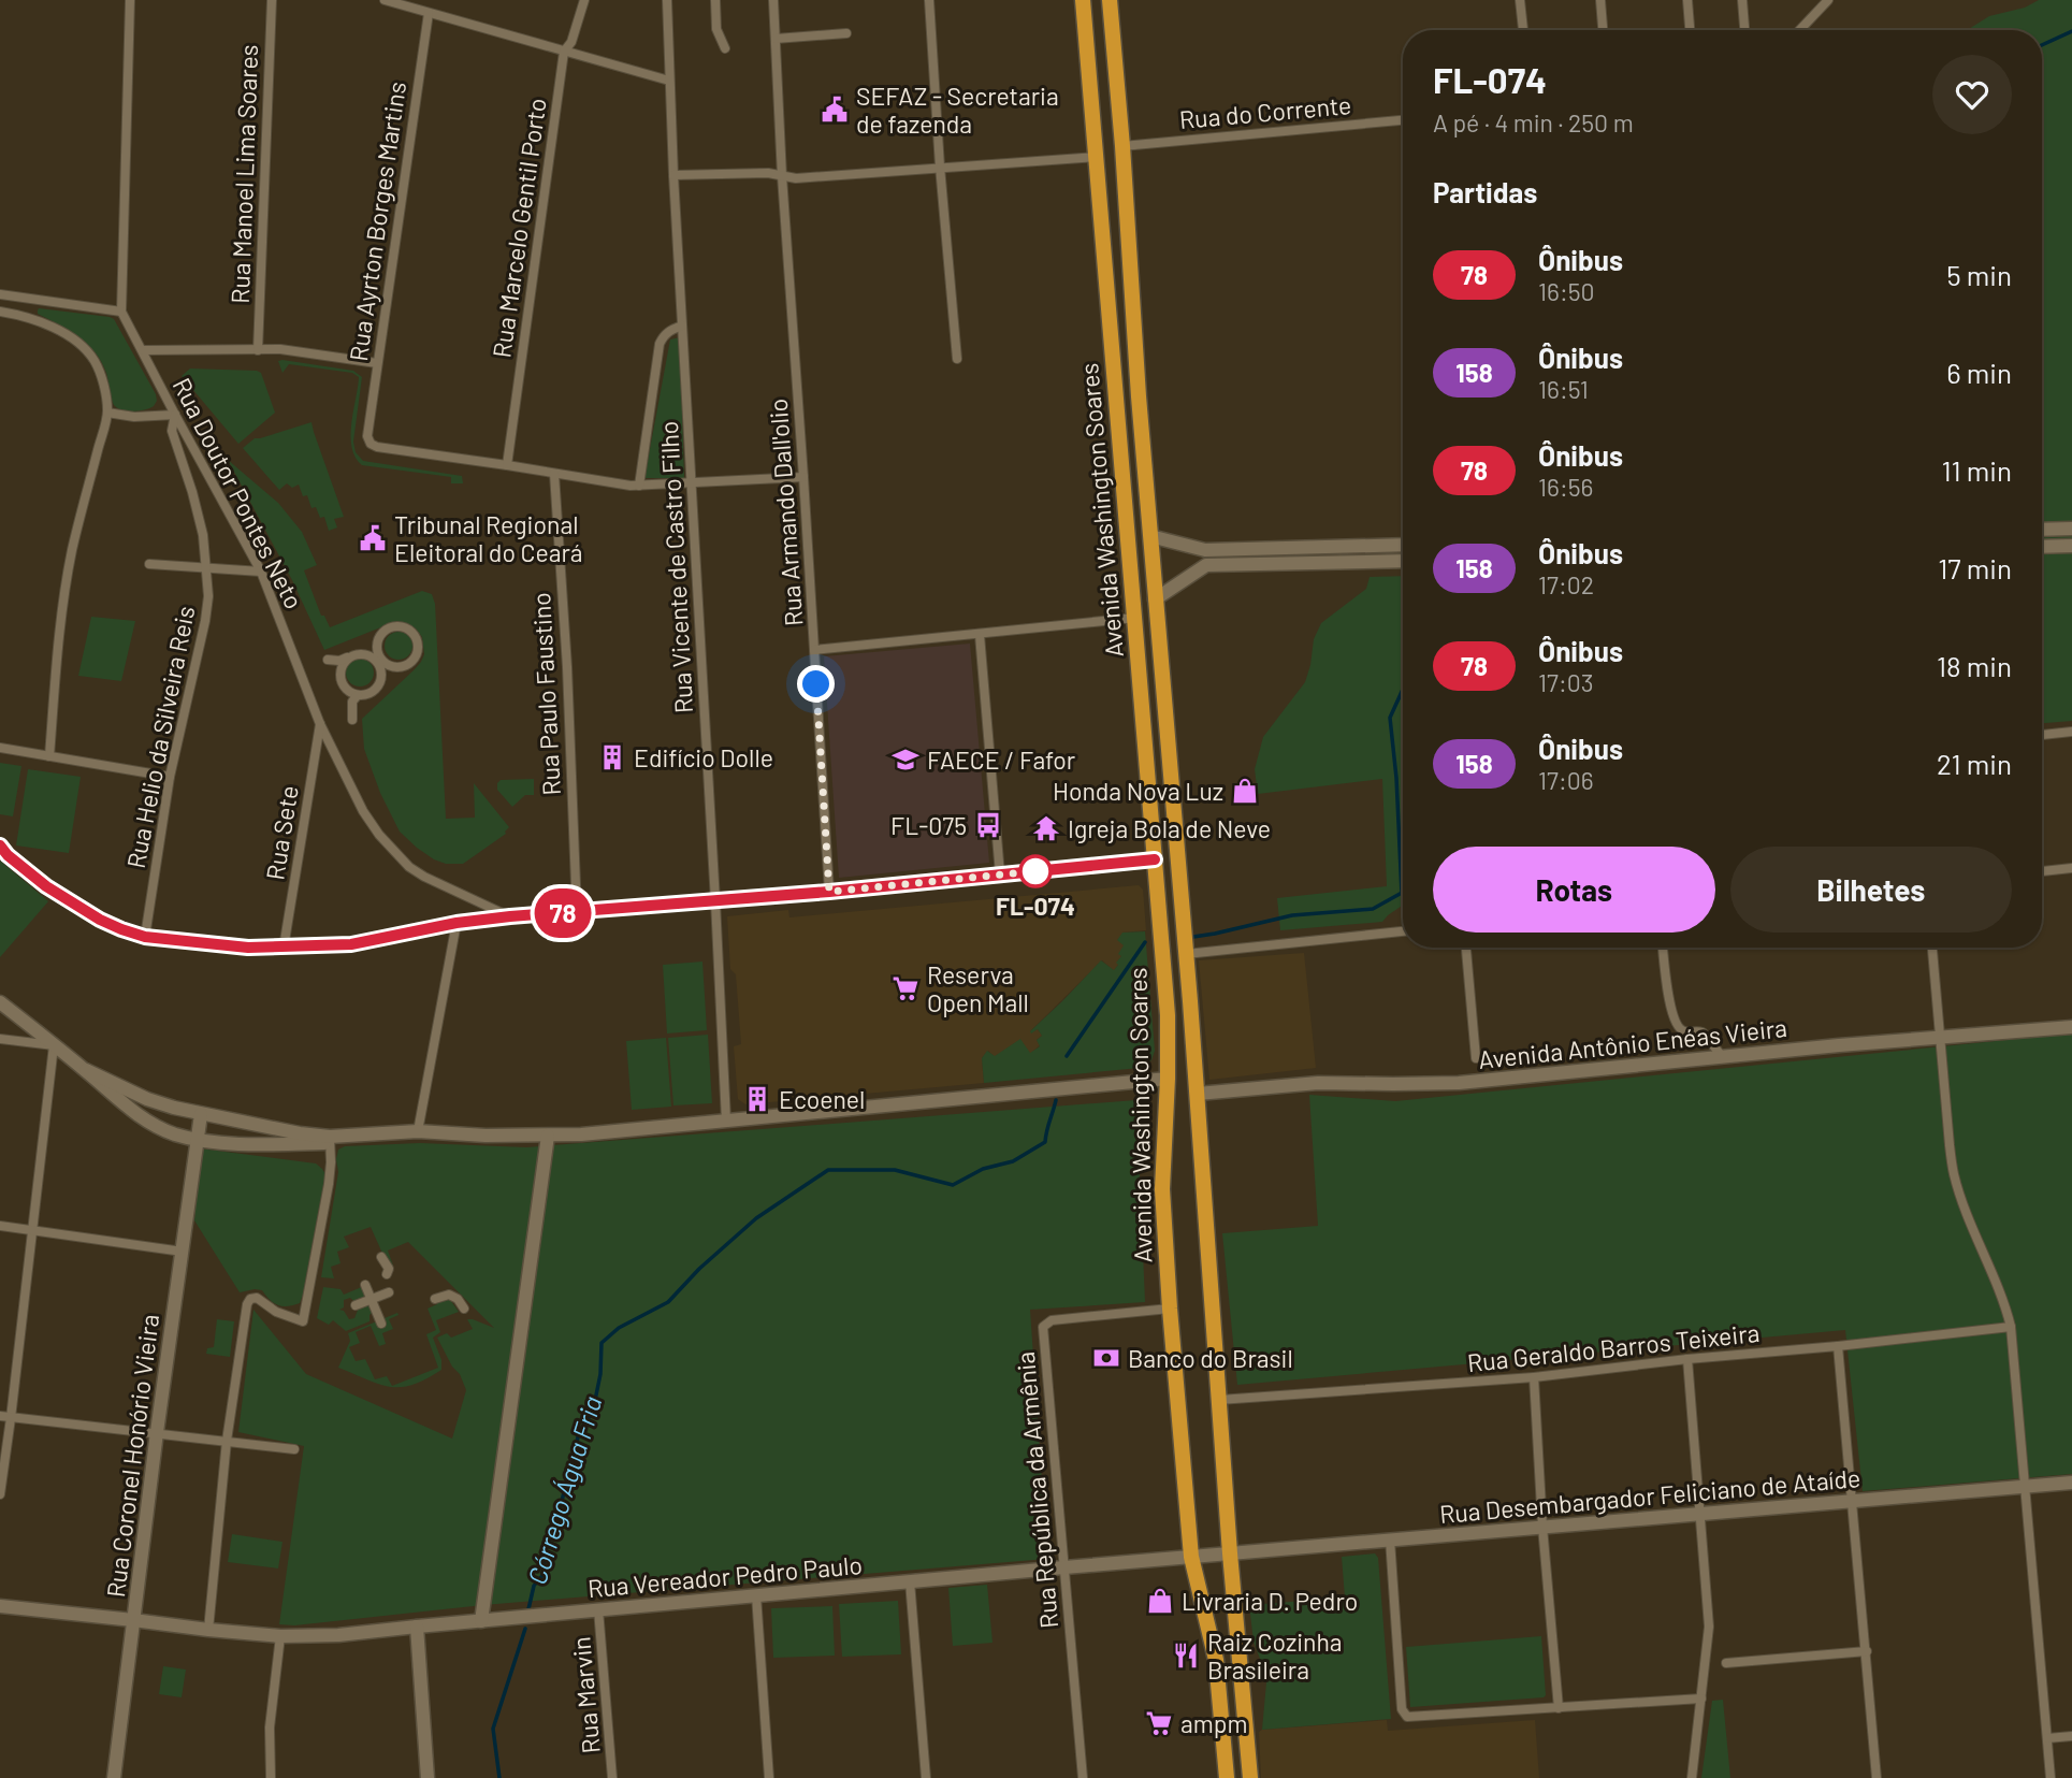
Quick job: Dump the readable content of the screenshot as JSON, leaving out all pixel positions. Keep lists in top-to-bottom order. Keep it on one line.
{"streets":{"highway":["Avenida Washington Soares"],"street":["Rua do Corrente","Rua Manoel Lima Soares","Rua Ayrton Borges Martins","Rua Marcelo Gentil Porto","Rua Doutor Pontes Neto","Rua Armando Dall'olio","Rua Vicente de Castro Filho","Rua Paulo Faustino","Rua Helio da Silveira Reis","Rua Sete","Avenida Antônio Enéas Vieira","Rua Geraldo Barros Teixeira","Rua Coronel Honório Vieira","Rua República da Armênia","Rua Desembargador Feliciano de Ataíde","Rua Vereador Pedro Paulo","Rua Marvin"]},"crossings":[["Rua do Corrente","Avenida Washington Soares"],["Rua Ayrton Borges Martins","Rua Marcelo Gentil Porto"],["Rua Doutor Pontes Neto","Rua Helio da Silveira Reis"],["Rua Doutor Pontes Neto","Rua Sete"],["Avenida Washington Soares","Avenida Antônio Enéas Vieira"],["Avenida Washington Soares","Rua Geraldo Barros Teixeira"],["Avenida Washington Soares","Rua República da Armênia"],["Avenida Washington Soares","Rua Desembargador Feliciano de Ataíde"],["Avenida Washington Soares","Rua Vereador Pedro Paulo"],["Rua Coronel Honório Vieira","Rua Vereador Pedro Paulo"],["Rua República da Armênia","Rua Vereador Pedro Paulo"],["Rua Desembargador Feliciano de Ataíde","Rua Vereador Pedro Paulo"],["Rua Vereador Pedro Paulo","Rua Marvin"]],"water":["Córrego Água Fria"],"places":{"public building":["SEFAZ - Secretaria de fazenda","Tribunal Regional Eleitoral do Ceará"],"building":["Edifício Dolle","Ecoenel"],"school or university":["FAECE / Fafor"],"shop":["Honda Nova Luz","Livraria D. Pedro"],"bus stop":["FL-075"],"temple":["Igreja Bola de Neve"],"other":["FL-074"],"supermarket":["Reserva Open Mall","ampm"],"bank":["Banco do Brasil"],"restaurant":["Raiz Cozinha Brasileira"]},"lines":["bus line 78"],"page":{"on_map":"78","heading":[["FL-074","A pé · 4 min · 250 m"],"Partidas"],"list":[{"mark":"78","name":"Ônibus","note":"16:50","value":"5 min"},{"mark":"158","name":"Ônibus","note":"16:51","value":"6 min"},{"mark":"78","name":"Ônibus","note":"16:56","value":"11 min"},{"mark":"158","name":"Ônibus","note":"17:02","value":"17 min"},{"mark":"78","name":"Ônibus","note":"17:03","value":"18 min"},{"mark":"158","name":"Ônibus","note":"17:06","value":"21 min"}],"buttons":["Rotas","Bilhetes"]}}
